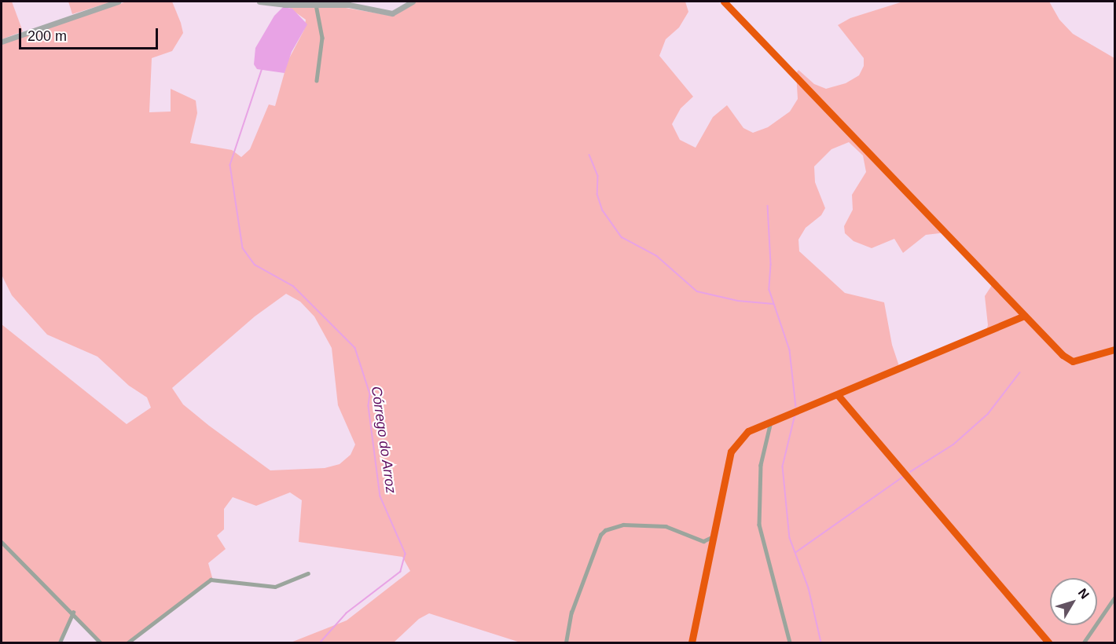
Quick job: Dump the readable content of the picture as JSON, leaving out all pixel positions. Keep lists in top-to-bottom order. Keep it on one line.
{"water":["Córrego do Arroz"],"scale_bar":"200 m","north":"top right"}
